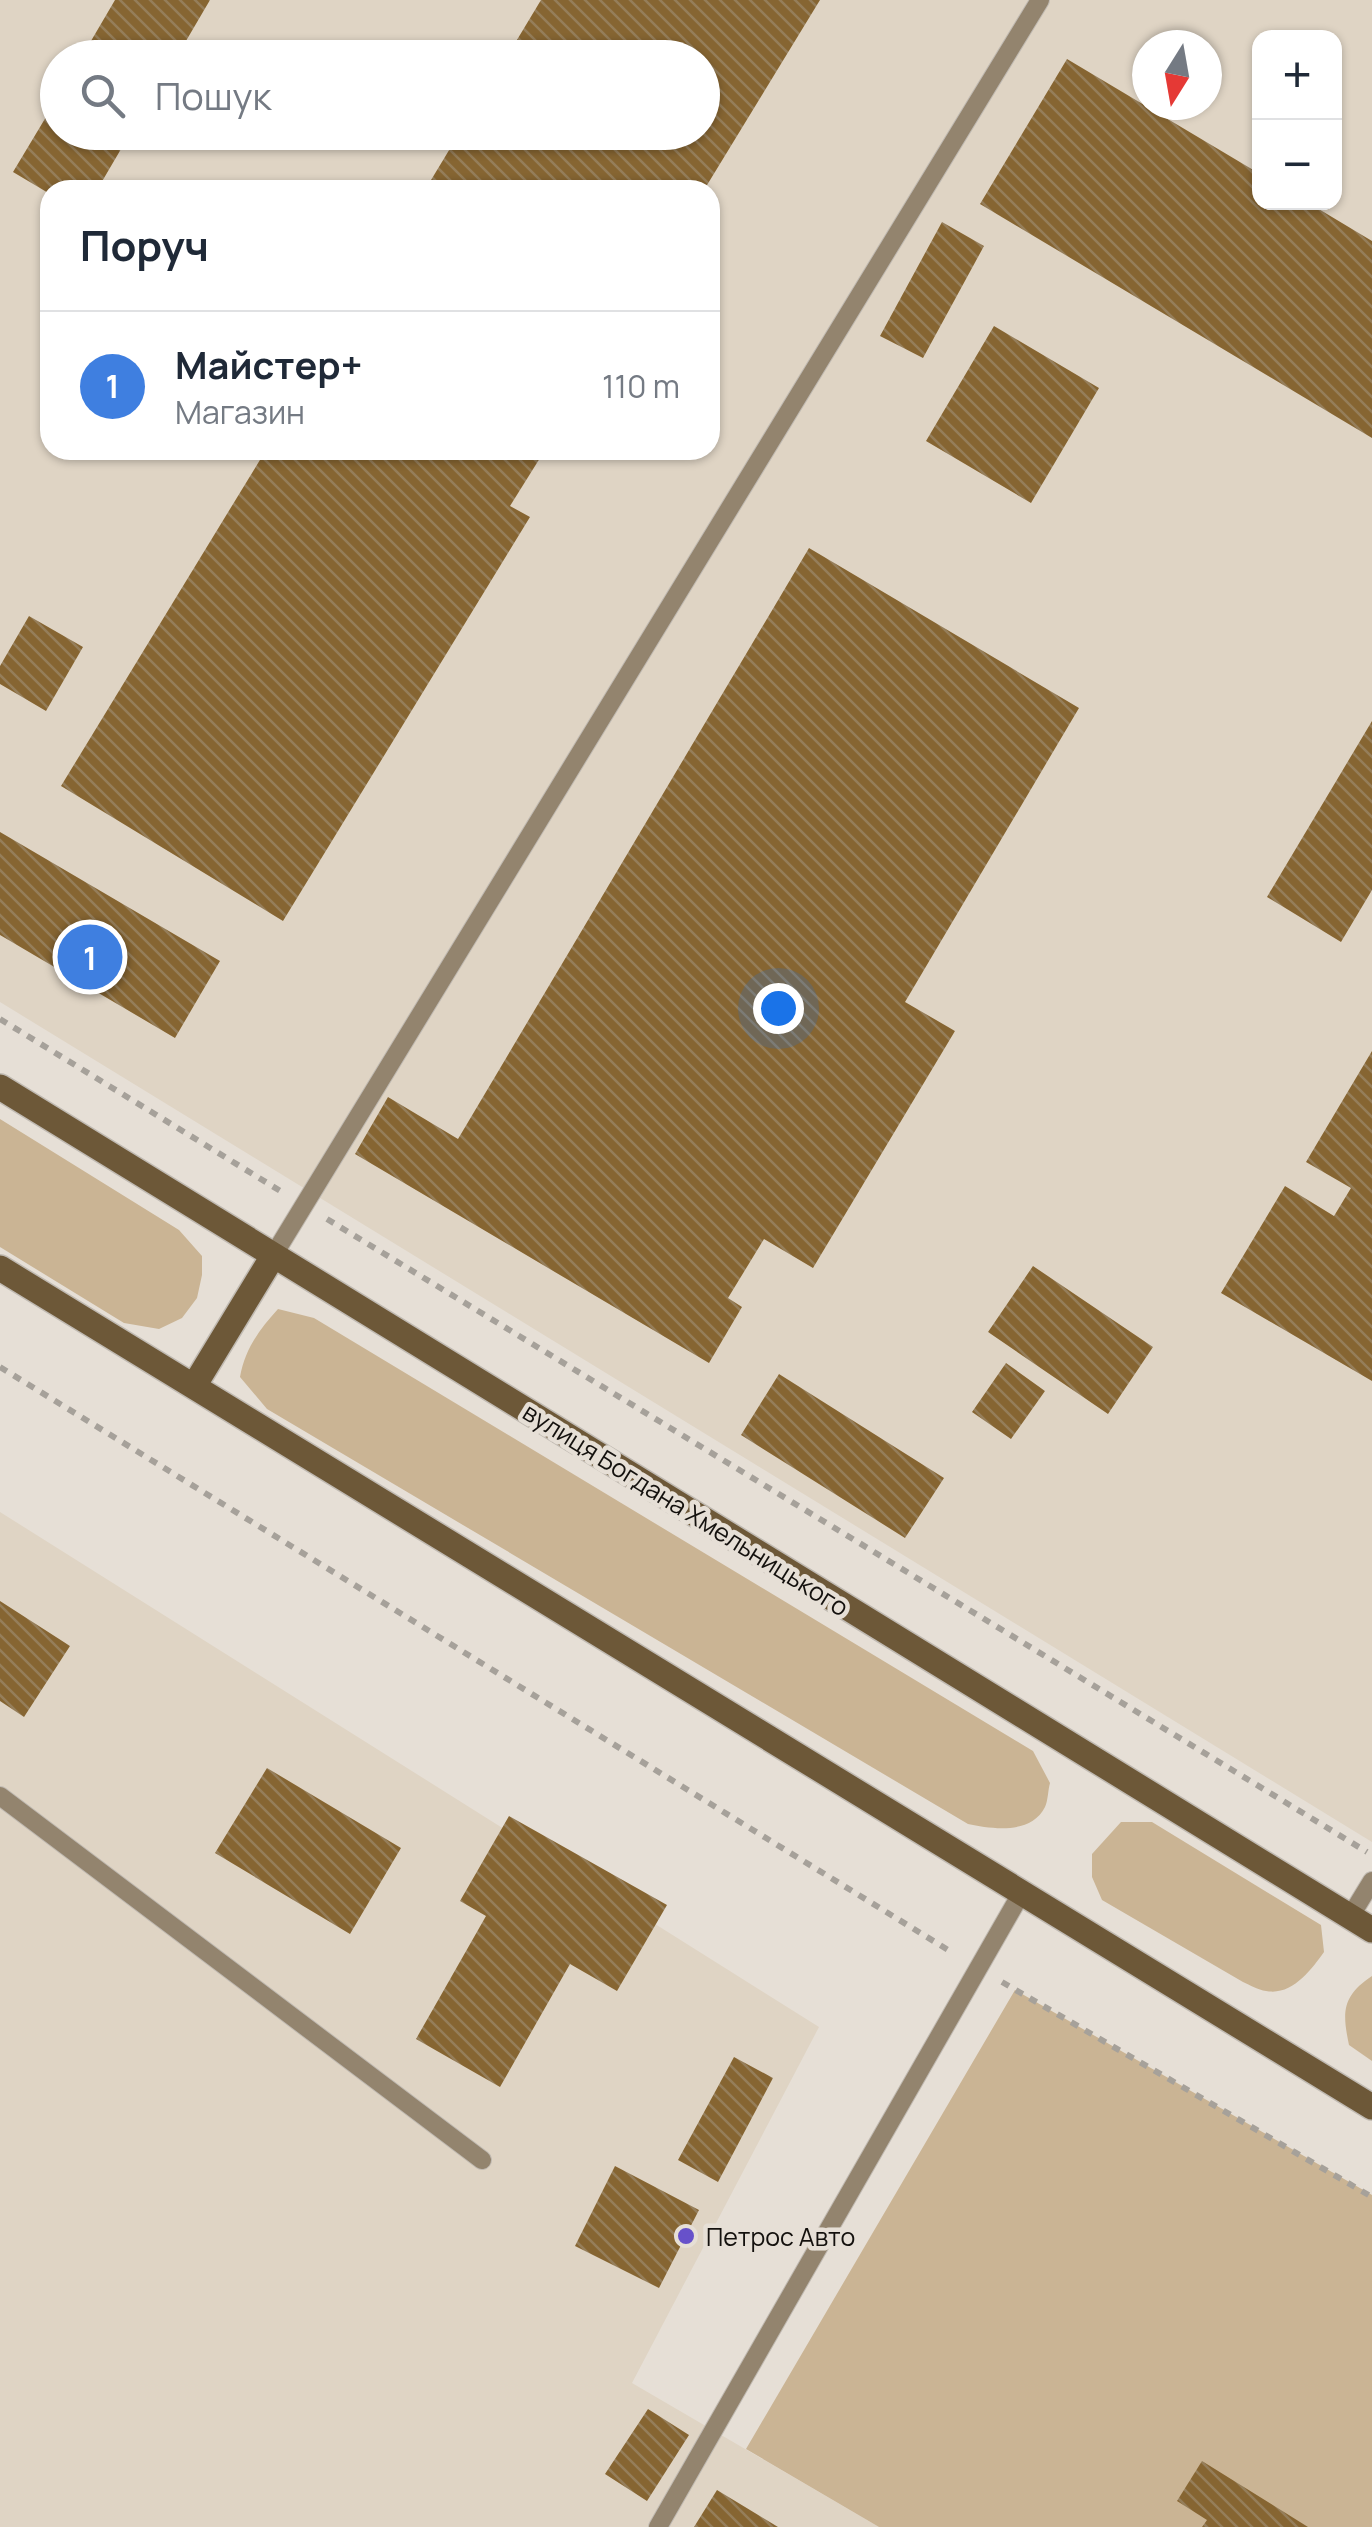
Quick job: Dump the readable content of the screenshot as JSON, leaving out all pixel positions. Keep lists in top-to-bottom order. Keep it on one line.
{"streets":{"street":["вулиця Богдана Хмельницького"]},"places":["Петрос Авто"],"north":"bottom","page":{"map_buttons":["+","−"],"search":"Пошук","heading":"Поруч","list":[{"mark":"1","name":"Майстер+","note":"Магазин","value":"110 m"}],"pins":"1"}}
